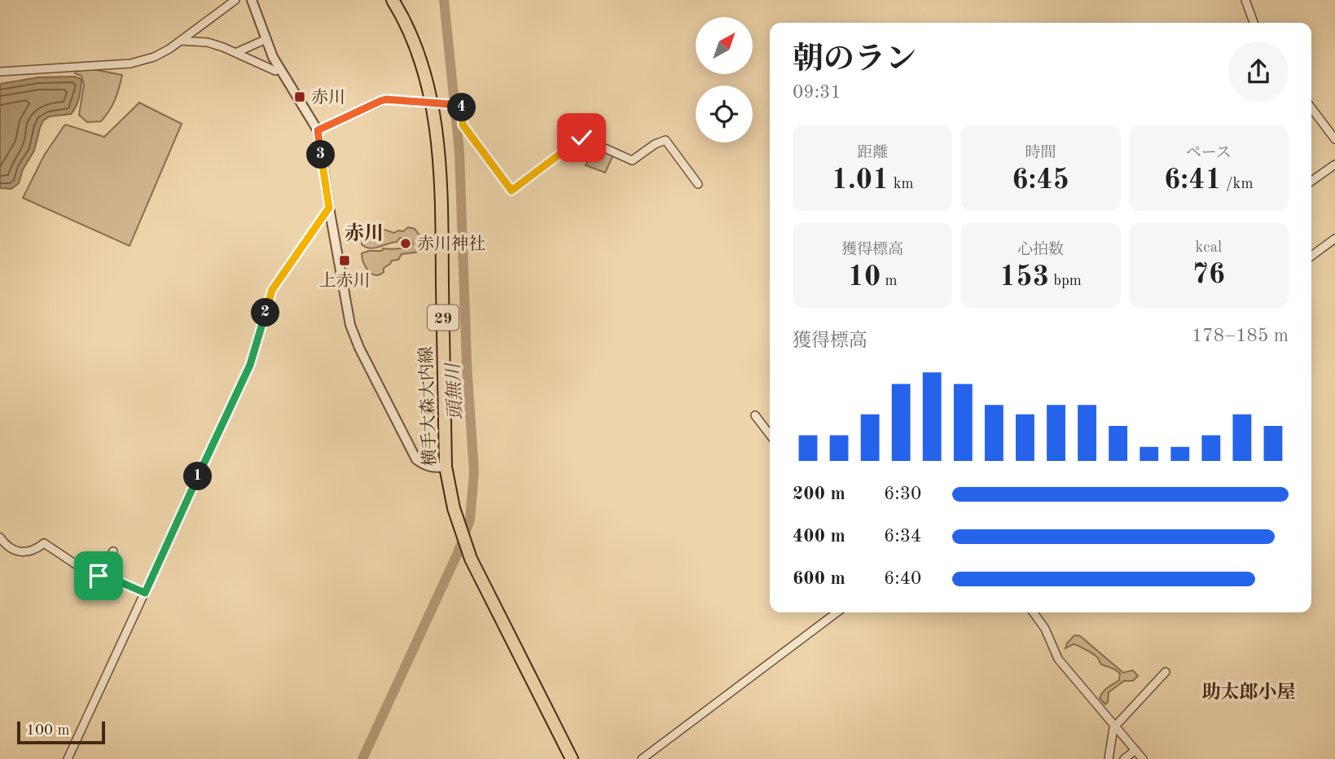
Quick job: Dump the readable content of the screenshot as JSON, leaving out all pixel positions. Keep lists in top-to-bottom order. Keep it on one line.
{"streets":{"main road":["29","横手大森大内線"]},"districts":["赤川","助太郎小屋"],"water":["頭無川"],"places":{"transit":["赤川","上赤川"],"other":["赤川神社"]},"scale_bar":"100 m","north":"top right","page":{"heading":["朝のラン","09:31"],"pins":["4","3","2","1"],"stats":[["距離","1.01 km"],["時間","6:45"],["ペース","6:41 /km"],["獲得標高","10 m"],["心拍数","153 bpm"],["kcal","76"]],"chart":["獲得標高","178–185 m"],"list":[{"name":"200 m","note":"6:30"},{"name":"400 m","note":"6:34"},{"name":"600 m","note":"6:40"}],"scale":"100 m"}}
